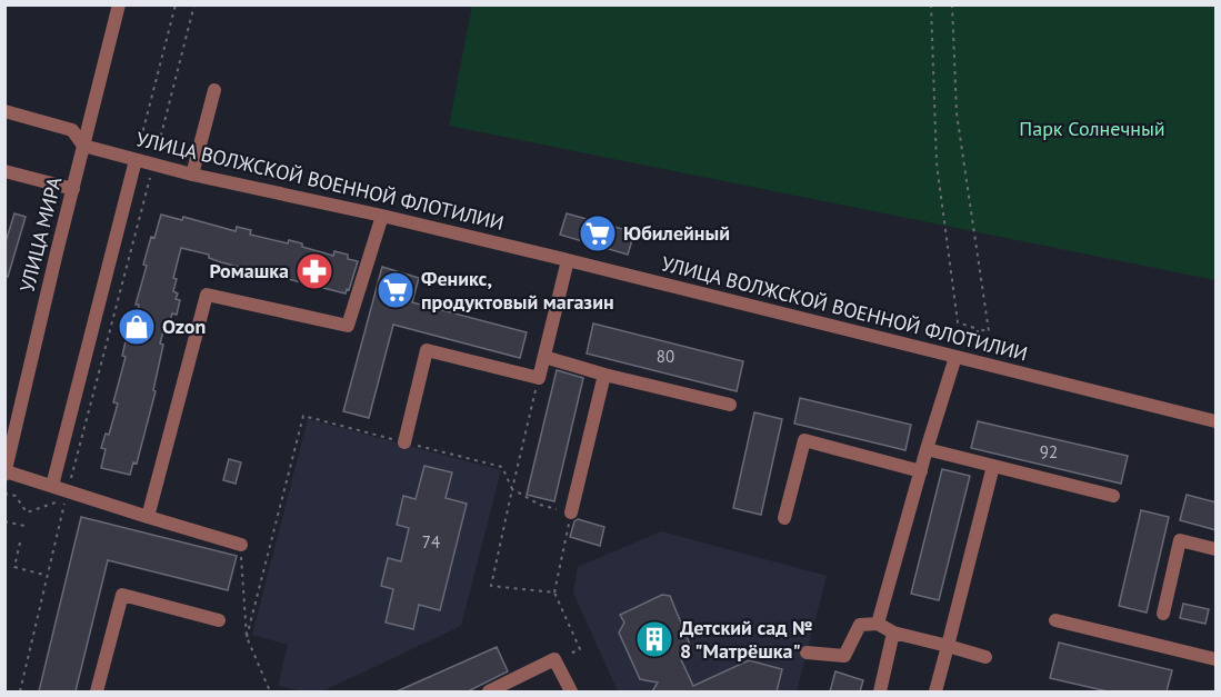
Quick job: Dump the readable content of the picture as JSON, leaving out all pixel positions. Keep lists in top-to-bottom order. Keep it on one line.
{"streets":{"street":["УЛИЦА ВОЛЖСКОЙ ВОЕННОЙ ФЛОТИЛИИ","УЛИЦА МИРА"]},"crossings":[["УЛИЦА ВОЛЖСКОЙ ВОЕННОЙ ФЛОТИЛИИ","УЛИЦА МИРА"]],"parks":["Парк Солнечный"],"places":{"supermarket":["Юбилейный","Феникс, продуктовый магазин"],"pharmacy":["Ромашка"],"shop":["Ozon"],"building":["Детский сад № 8 \"Матрёшка\""]},"house_numbers":["80","92","74"]}
